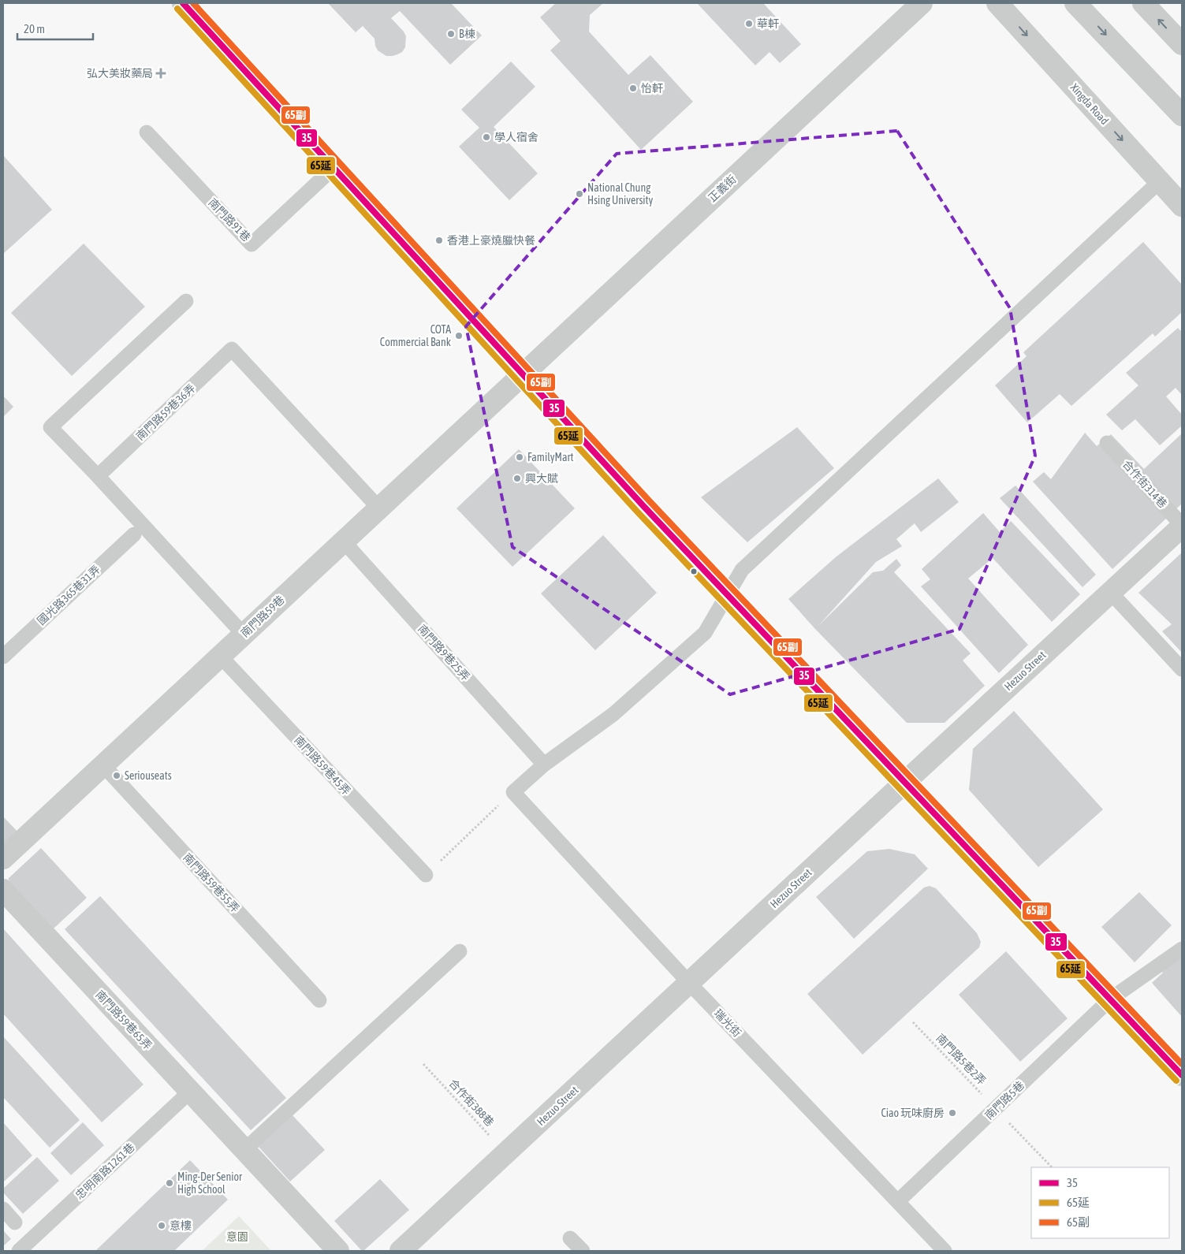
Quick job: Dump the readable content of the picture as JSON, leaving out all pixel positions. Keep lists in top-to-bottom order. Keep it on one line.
{"streets":{"street":["Xingda Road","正義街","南門路59巷","Hezuo Street","南門路59巷65弄"],"lane":["南門路91巷","南門路59巷36弄","合作街314巷","國光路365巷31弄","南門路9巷25弄","南門路59巷45弄","南門路59巷55弄","瑞光街","南門路5巷","忠明南路1261巷"],"path":["南門路5巷2弄","合作街388巷"]},"crossings":[["正義街","南門路59巷"],["南門路59巷36弄","南門路59巷"],["合作街314巷","Hezuo Street"],["南門路59巷","南門路9巷25弄"],["南門路59巷","南門路59巷45弄"],["南門路59巷","南門路59巷55弄"],["Hezuo Street","瑞光街"],["Hezuo Street","合作街388巷"],["南門路59巷65弄","忠明南路1261巷"],["瑞光街","南門路5巷"],["南門路5巷2弄","南門路5巷"]],"parks":["意園"],"places":{"other":["華軒","B棟","怡軒","學人宿舍","National Chung Hsing University","香港上豪燒臘快餐","COTA Commercial Bank","FamilyMart","興大賦","Seriouseats","Ciao 玩味廚房","Ming-Der Senior High School","意樓"],"health":["弘大美妝藥局"]},"lines":["transit line 35","transit line 65副","transit line 65延"],"legend":["35","65延","65副"],"scale_bar":"20 m"}
